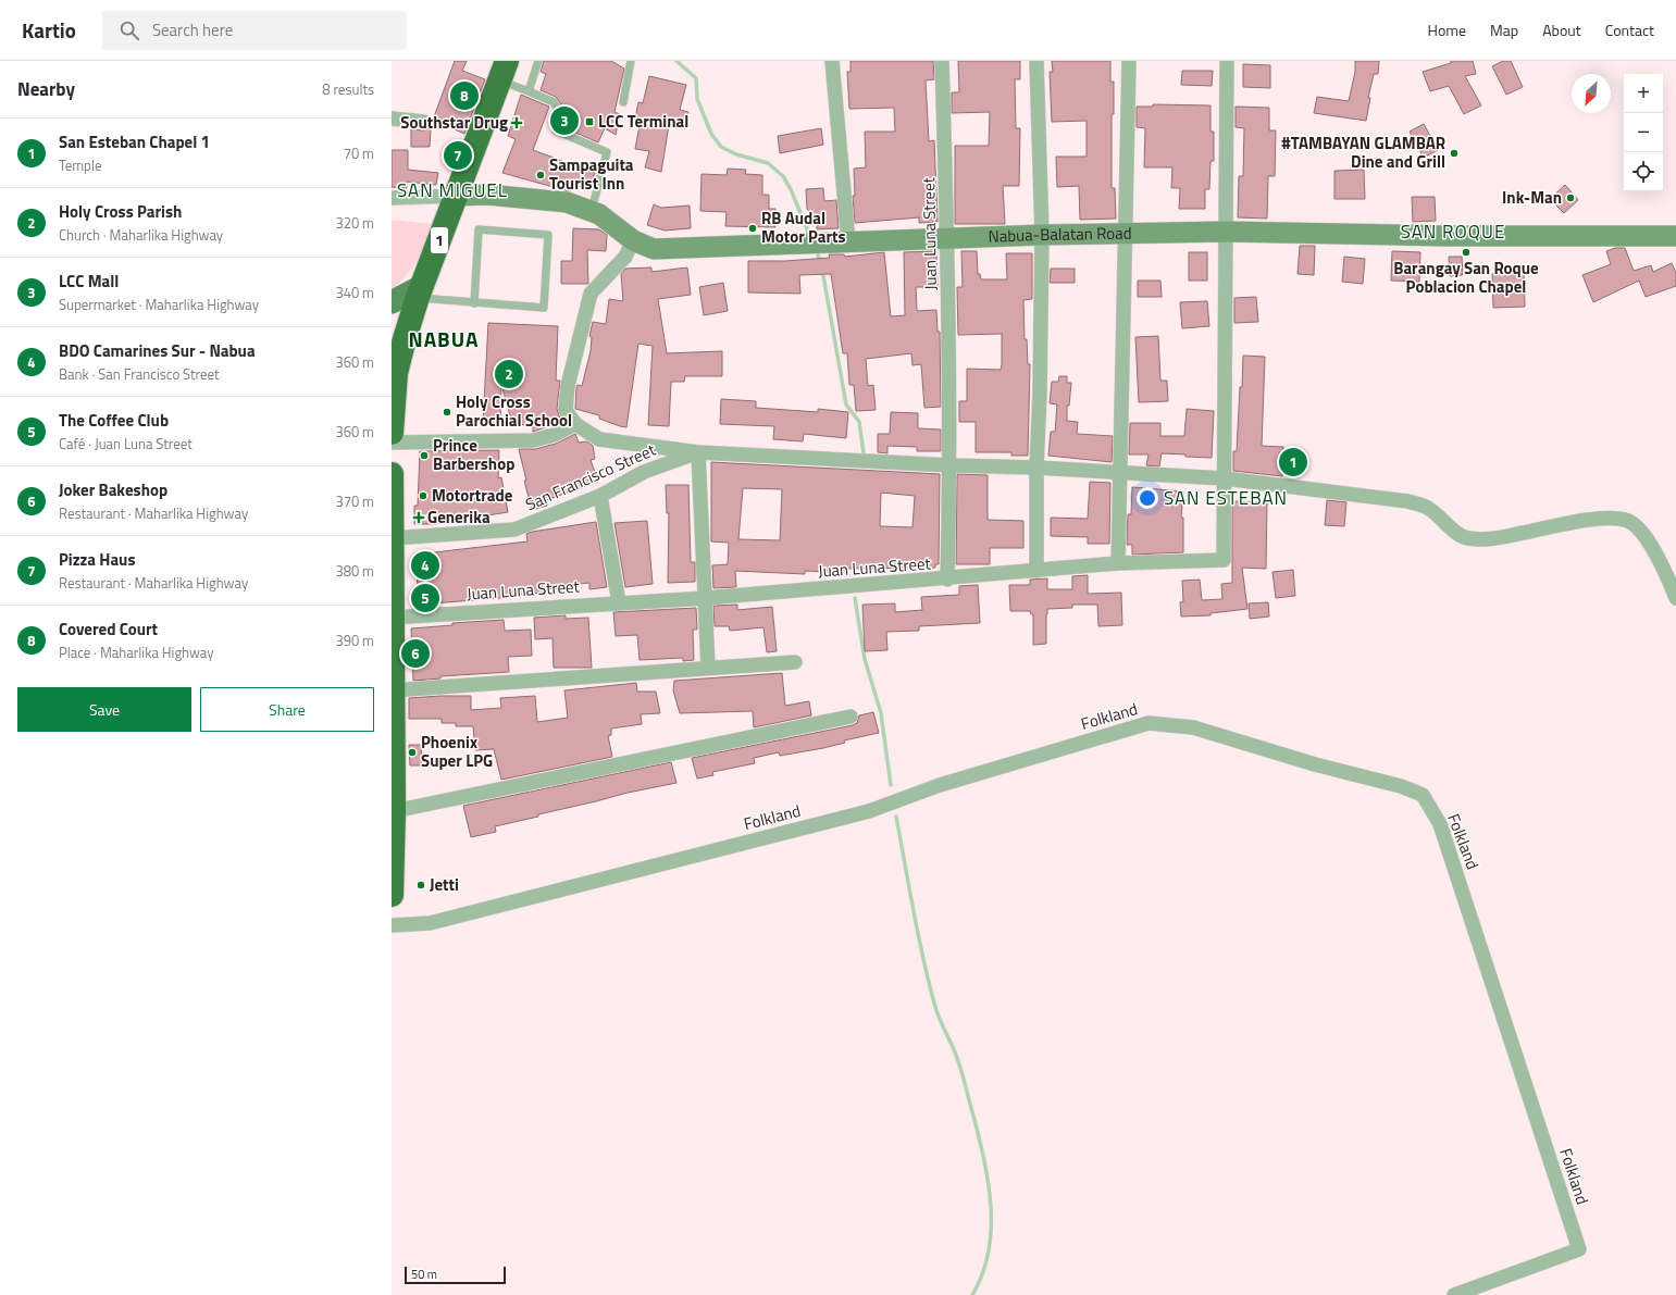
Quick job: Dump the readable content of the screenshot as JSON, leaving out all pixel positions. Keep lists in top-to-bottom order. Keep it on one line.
{"streets":{"highway":["1"],"main road":["Nabua-Balatan Road"],"street":["Juan Luna Street","San Francisco Street","Folkland"]},"crossings":[["Juan Luna Street","Nabua-Balatan Road"],["Nabua-Balatan Road","1"]],"districts":["SAN MIGUEL","SAN ROQUE","NABUA","SAN ESTEBAN"],"places":{"transit":["LCC Terminal"],"health":["Southstar Drug","Generika"],"other":["#TAMBAYAN GLAMBAR Dine and Grill","Sampaguita Tourist Inn","Ink-Man","RB Audal Motor Parts","Barangay San Roque Poblacion Chapel","Holy Cross Parochial School","Prince Barbershop","Motortrade","Phoenix Super LPG","Jetti"]},"scale_bar":"50 m","north":"bottom left","page":{"header":"Kartio","search":"Search here","nav":["Home","Map","About","Contact"],"heading":["Nearby","8 results"],"map_buttons":["+","−"],"pins":["8","3","7","2","1","4","5","6"],"list":[{"mark":"1","name":"San Esteban Chapel 1","note":"Temple","value":"70 m"},{"mark":"2","name":"Holy Cross Parish","note":"Church · Maharlika Highway","value":"320 m"},{"mark":"3","name":"LCC Mall","note":"Supermarket · Maharlika Highway","value":"340 m"},{"mark":"4","name":"BDO Camarines Sur - Nabua","note":"Bank · San Francisco Street","value":"360 m"},{"mark":"5","name":"The Coffee Club","note":"Café · Juan Luna Street","value":"360 m"},{"mark":"6","name":"Joker Bakeshop","note":"Restaurant · Maharlika Highway","value":"370 m"},{"mark":"7","name":"Pizza Haus","note":"Restaurant · Maharlika Highway","value":"380 m"},{"mark":"8","name":"Covered Court","note":"Place · Maharlika Highway","value":"390 m"}],"buttons":["Save","Share"],"scale":"50 m"}}
